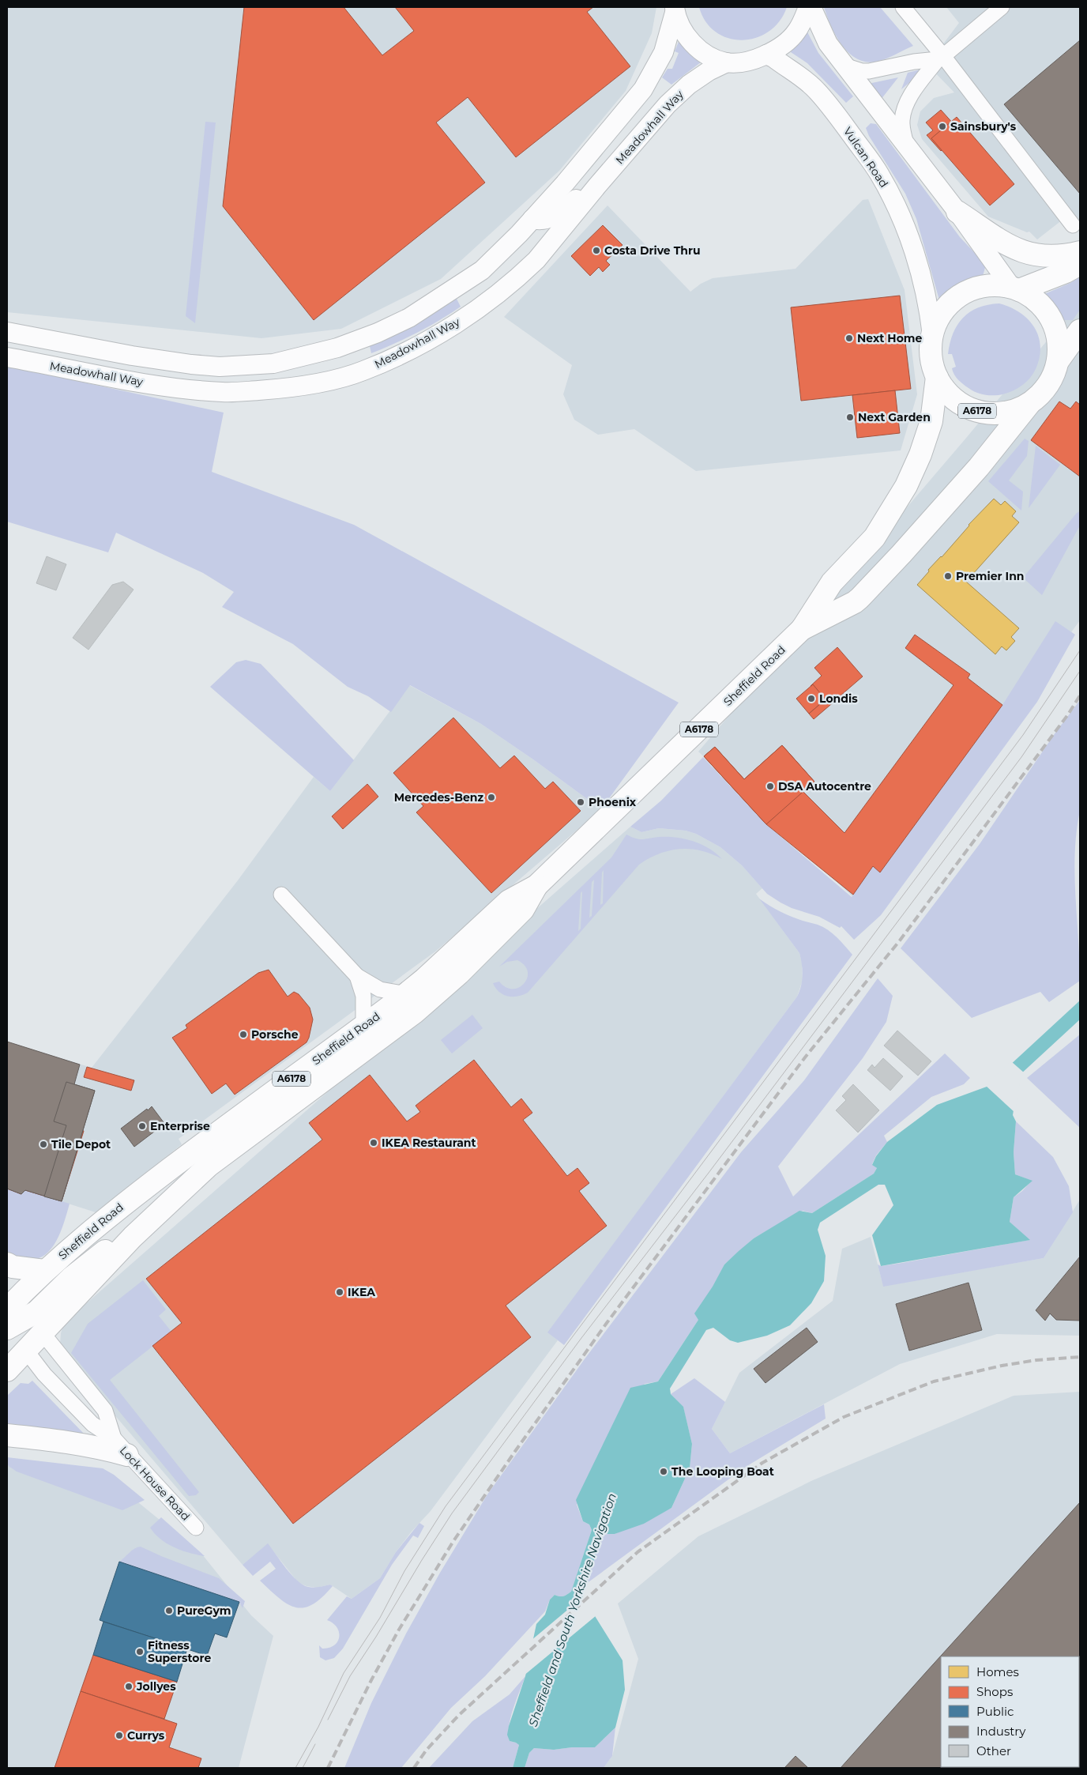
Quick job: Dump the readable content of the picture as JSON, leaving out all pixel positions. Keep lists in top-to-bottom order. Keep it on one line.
{"streets":{"main road":["A6178","Sheffield Road"],"street":["Meadowhall Way","Vulcan Road","Lock House Road"]},"crossings":[["Vulcan Road","A6178"],["A6178","Sheffield Road"],["A6178","Lock House Road"],["Sheffield Road","Lock House Road"]],"water":["Sheffield and South Yorkshire Navigation"],"places":["Sainsbury's","Costa Drive Thru","Next Home","Next Garden","Premier Inn","Londis","DSA Autocentre","Mercedes-Benz","Phoenix","Porsche","Enterprise","IKEA Restaurant","Tile Depot","IKEA","The Looping Boat","PureGym","Fitness Superstore","Jollyes","Currys"],"legend":["Homes","Shops","Public","Industry","Other"]}
